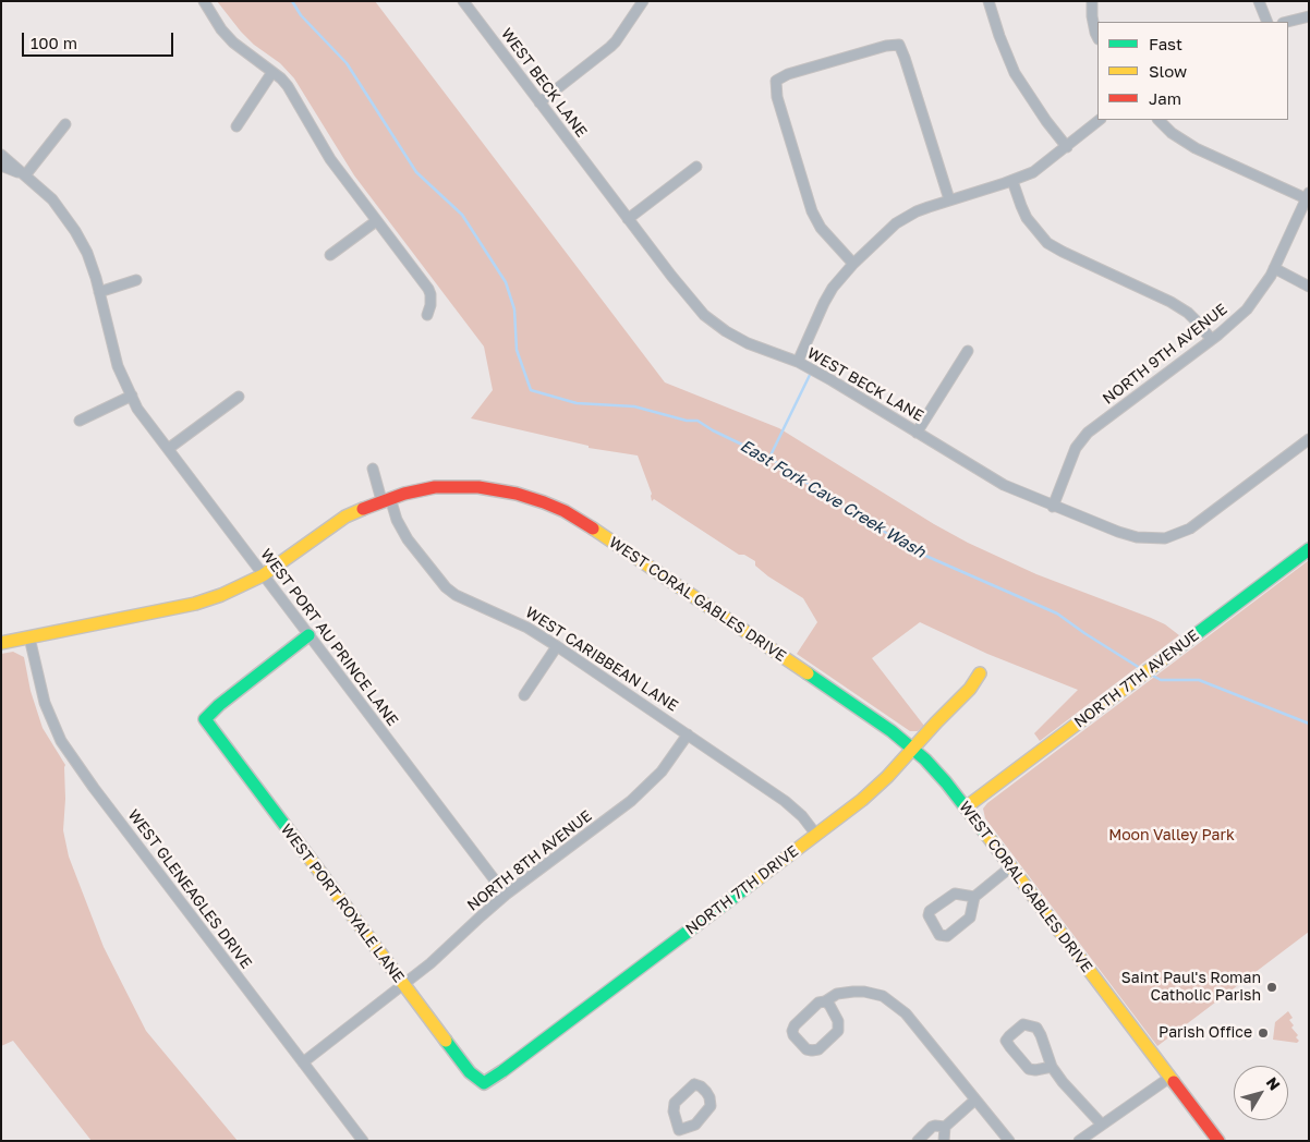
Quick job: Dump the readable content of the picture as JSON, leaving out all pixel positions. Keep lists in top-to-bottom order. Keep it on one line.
{"streets":{"street":["WEST BECK LANE","NORTH 9TH AVENUE","WEST CORAL GABLES DRIVE","WEST PORT AU PRINCE LANE","WEST CARIBBEAN LANE","NORTH 7TH AVENUE","NORTH 8TH AVENUE","WEST GLENEAGLES DRIVE","NORTH 7TH DRIVE","WEST PORT ROYALE LANE"]},"crossings":[["WEST BECK LANE","NORTH 9TH AVENUE"],["WEST CORAL GABLES DRIVE","WEST PORT AU PRINCE LANE"],["WEST CORAL GABLES DRIVE","WEST CARIBBEAN LANE"],["WEST CORAL GABLES DRIVE","NORTH 7TH AVENUE"],["WEST CORAL GABLES DRIVE","WEST GLENEAGLES DRIVE"],["WEST CORAL GABLES DRIVE","NORTH 7TH DRIVE"],["WEST PORT AU PRINCE LANE","NORTH 8TH AVENUE"],["WEST PORT AU PRINCE LANE","WEST PORT ROYALE LANE"],["WEST CARIBBEAN LANE","NORTH 8TH AVENUE"],["WEST CARIBBEAN LANE","NORTH 7TH DRIVE"],["NORTH 8TH AVENUE","WEST GLENEAGLES DRIVE"],["NORTH 8TH AVENUE","WEST PORT ROYALE LANE"],["NORTH 7TH DRIVE","WEST PORT ROYALE LANE"]],"water":["East Fork Cave Creek Wash"],"parks":["Moon Valley Park"],"places":["Saint Paul's Roman Catholic Parish","Parish Office"],"legend":["Fast","Slow","Jam"],"scale_bar":"100 m","north":"top right"}
